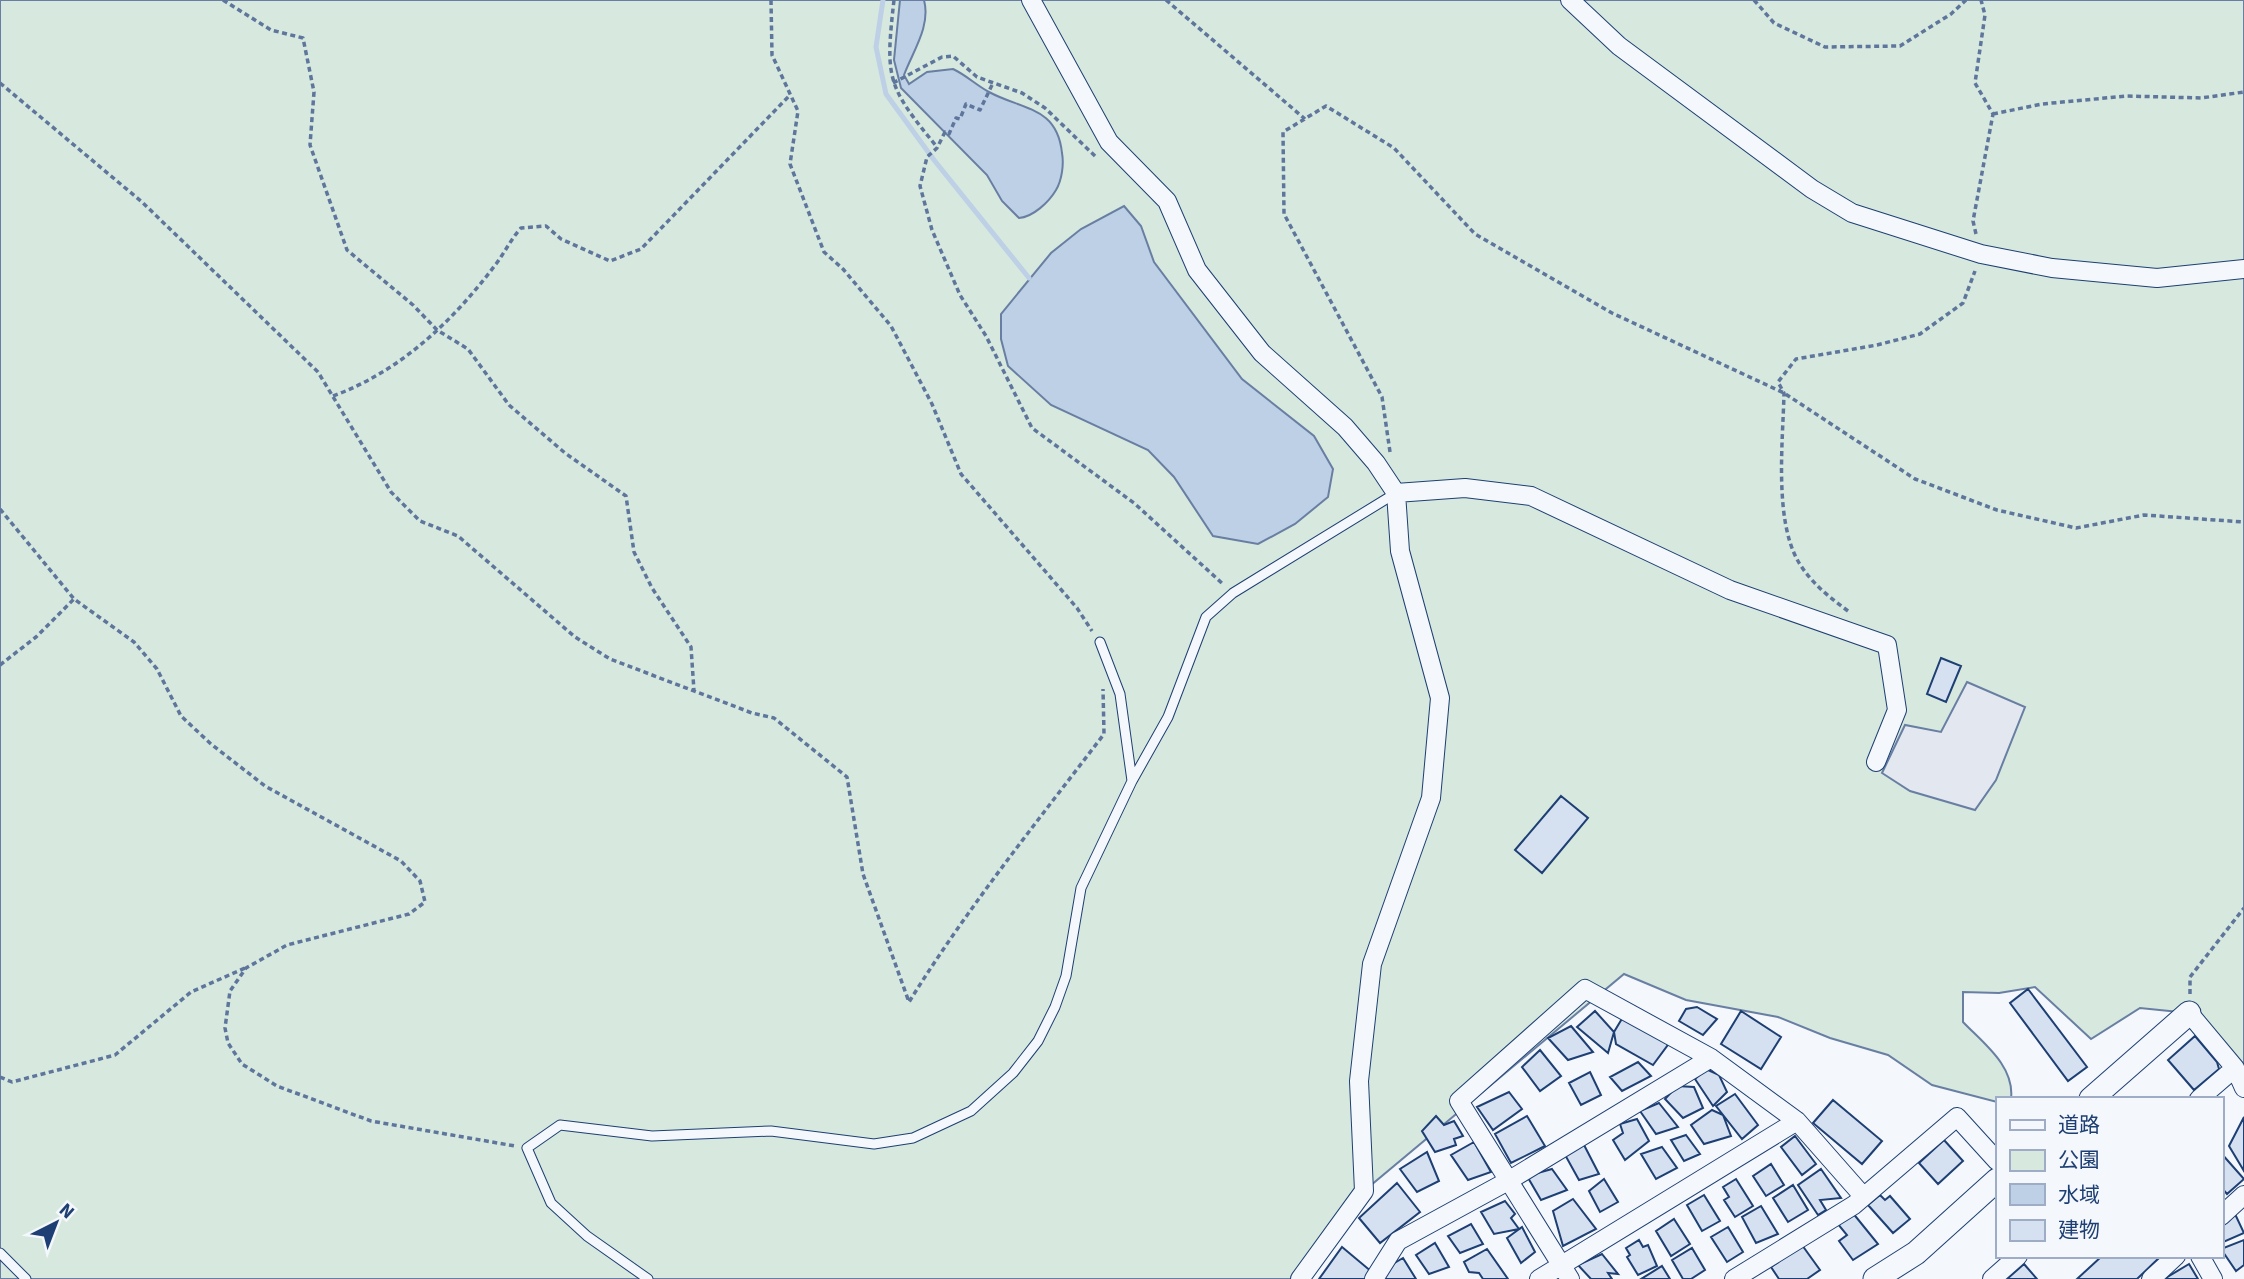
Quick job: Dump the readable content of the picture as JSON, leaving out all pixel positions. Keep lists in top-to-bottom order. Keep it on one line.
{"legend":["道路","公園","水域","建物"],"north":"top right"}
